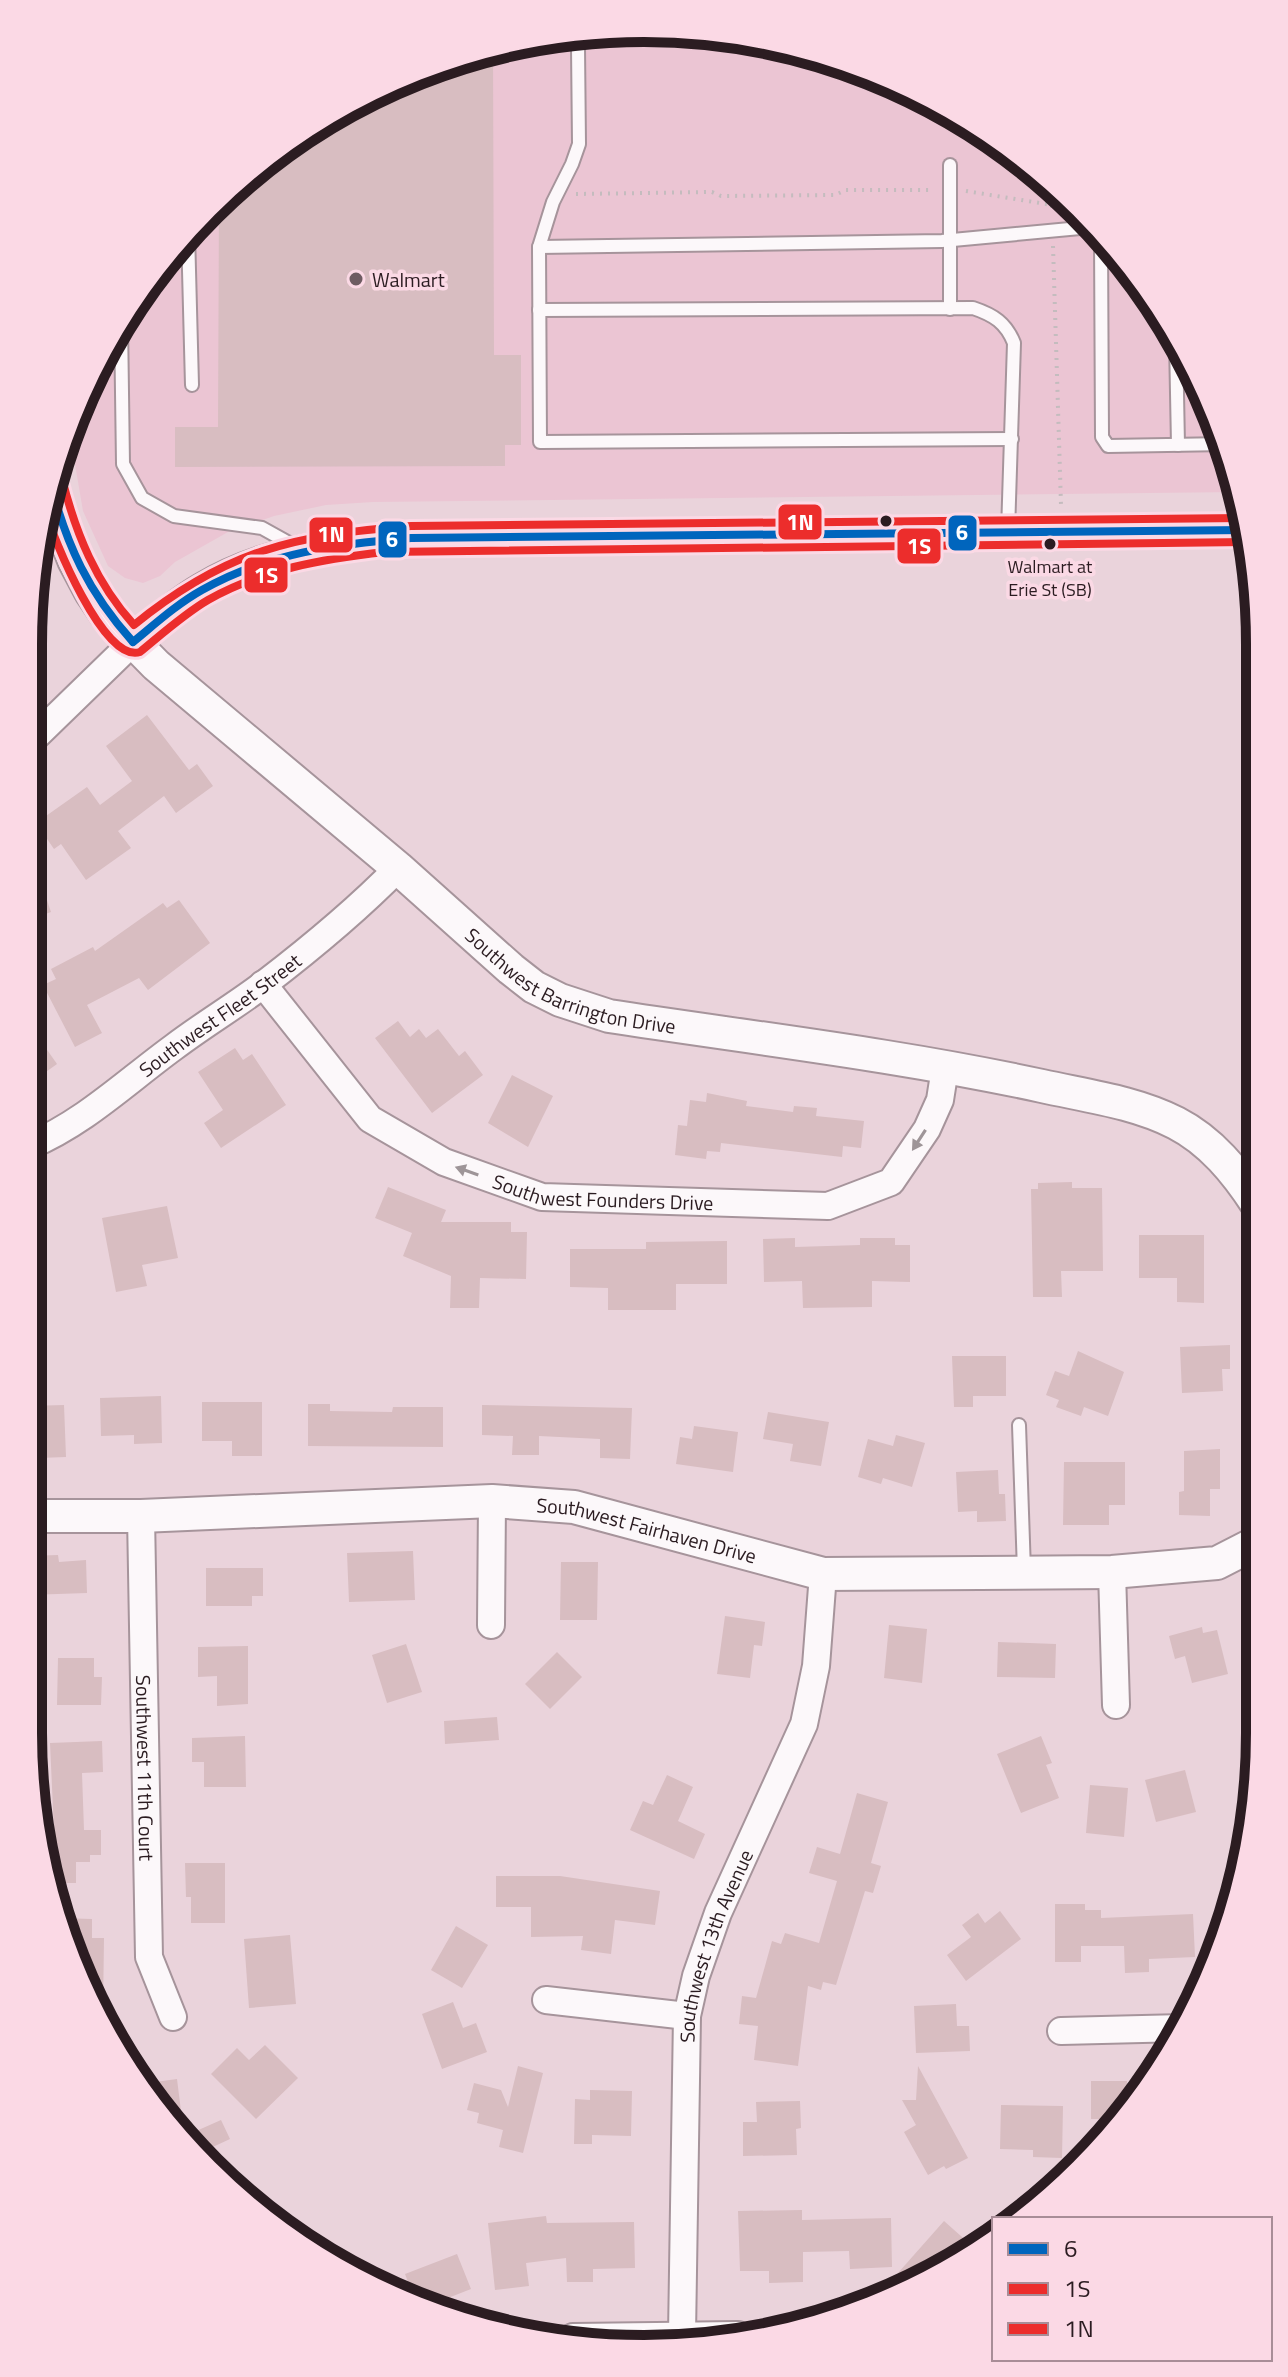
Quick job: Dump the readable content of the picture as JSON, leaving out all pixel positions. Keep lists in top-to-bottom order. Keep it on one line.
{"streets":{"street":["Southwest Barrington Drive","Southwest Fleet Street","Southwest Founders Drive","Southwest Fairhaven Drive","Southwest 11th Court","Southwest 13th Avenue"]},"crossings":[["Southwest Barrington Drive","Southwest Fleet Street"],["Southwest Barrington Drive","Southwest Founders Drive"],["Southwest Fleet Street","Southwest Founders Drive"],["Southwest Fairhaven Drive","Southwest 11th Court"],["Southwest Fairhaven Drive","Southwest 13th Avenue"]],"one_way":["Southwest Founders Drive"],"places":["Walmart","Walmart at Erie St (SB)"],"lines":["transit line 1N","transit line 6","transit line 1S"],"legend":["6","1S","1N"]}
